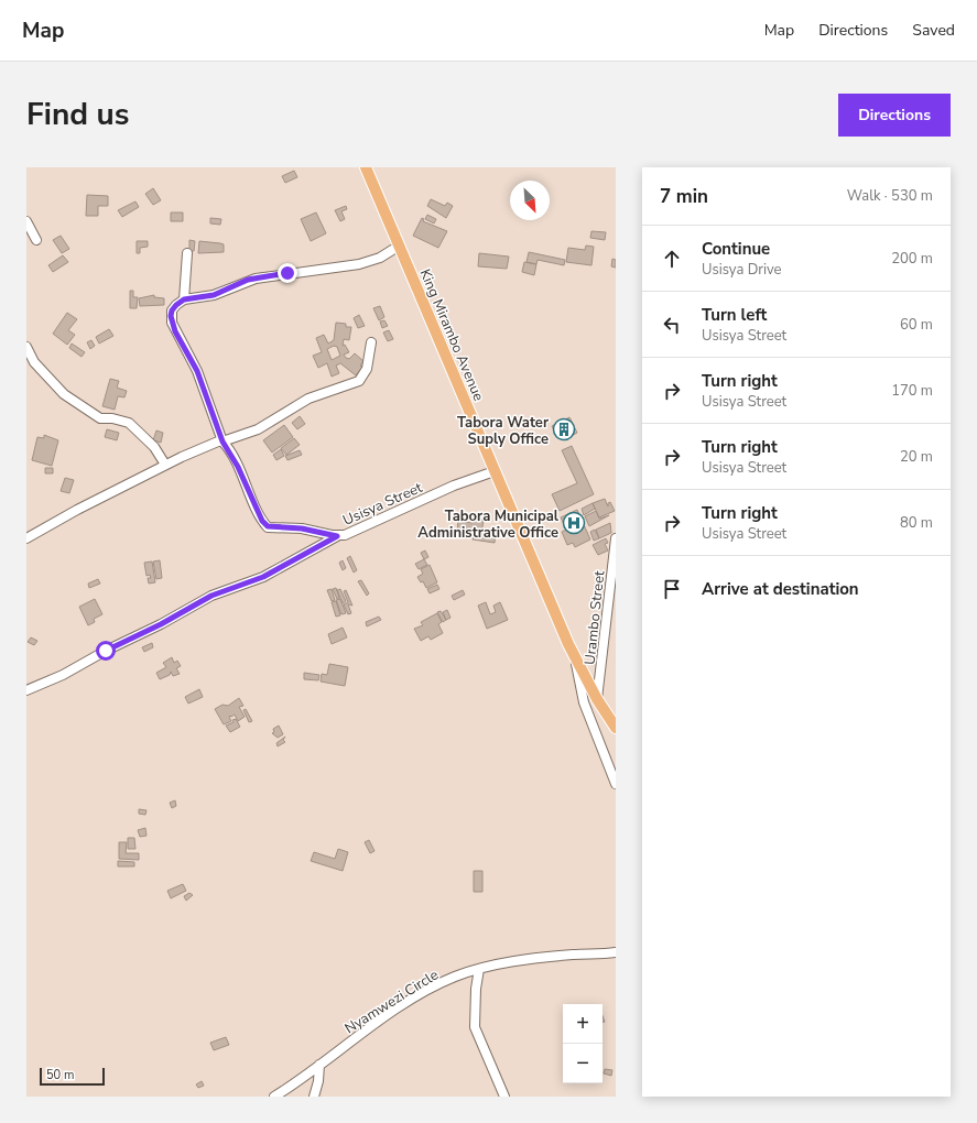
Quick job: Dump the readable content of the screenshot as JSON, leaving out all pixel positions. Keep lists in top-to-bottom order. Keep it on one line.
{"streets":{"main road":["King Mirambo Avenue"],"street":["Usisya Street","Urambo Street","Nyamwezi Circle"]},"crossings":[["King Mirambo Avenue","Usisya Street"],["King Mirambo Avenue","Urambo Street"]],"places":{"building":["Tabora Water Suply Office"],"hospital":["Tabora Municipal Administrative Office"]},"scale_bar":"50 m","north":"bottom right","page":{"header":"Map","nav":["Map","Directions","Saved"],"title":"Find us","buttons":"Directions","heading":["7 min","Walk · 530 m"],"list":[["Continue","Usisya Drive","200 m"],["Turn left","Usisya Street","60 m"],["Turn right","Usisya Street","170 m"],["Turn right","Usisya Street","20 m"],["Turn right","Usisya Street","80 m"],"Arrive at destination"],"map_buttons":["+","−"],"scale":"50 m"}}
